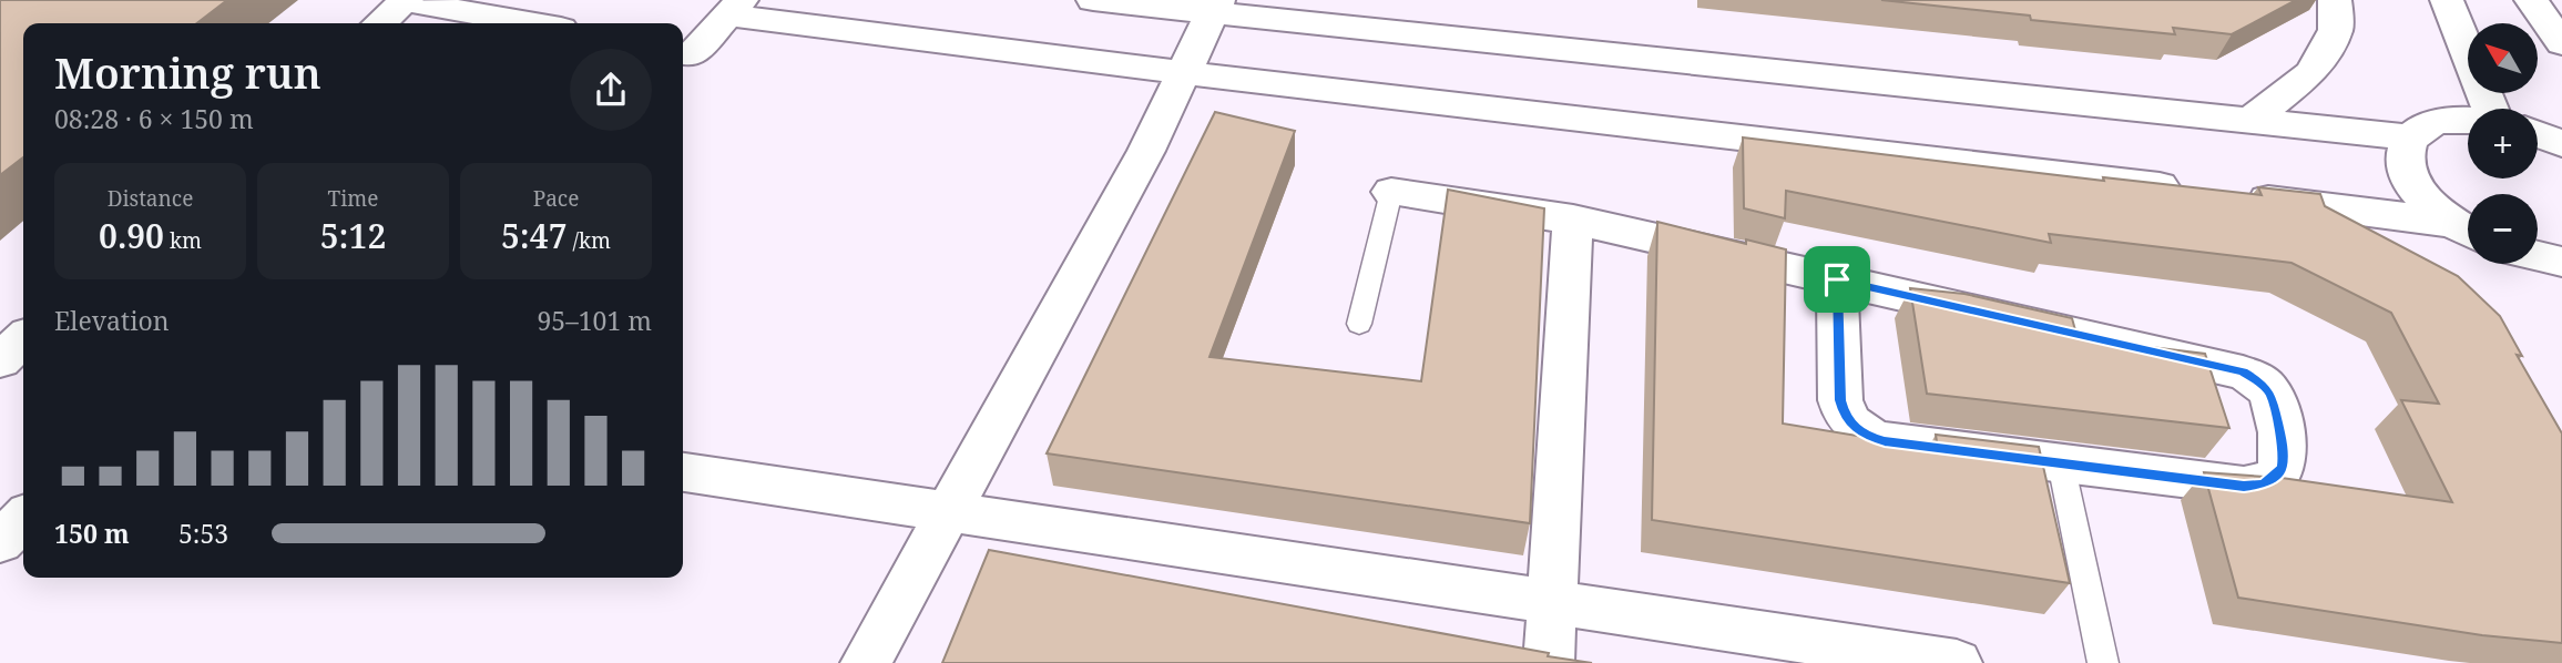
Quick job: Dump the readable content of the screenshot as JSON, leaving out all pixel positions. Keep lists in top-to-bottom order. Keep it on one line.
{"north":"top left","page":{"map_buttons":["+","−"],"heading":["Morning run","08:28 · 6 × 150 m"],"stats":[["Distance","0.90 km"],["Time","5:12"],["Pace","5:47 /km"]],"chart":["Elevation","95–101 m"],"list":[{"name":"150 m","note":"5:53"}]}}
